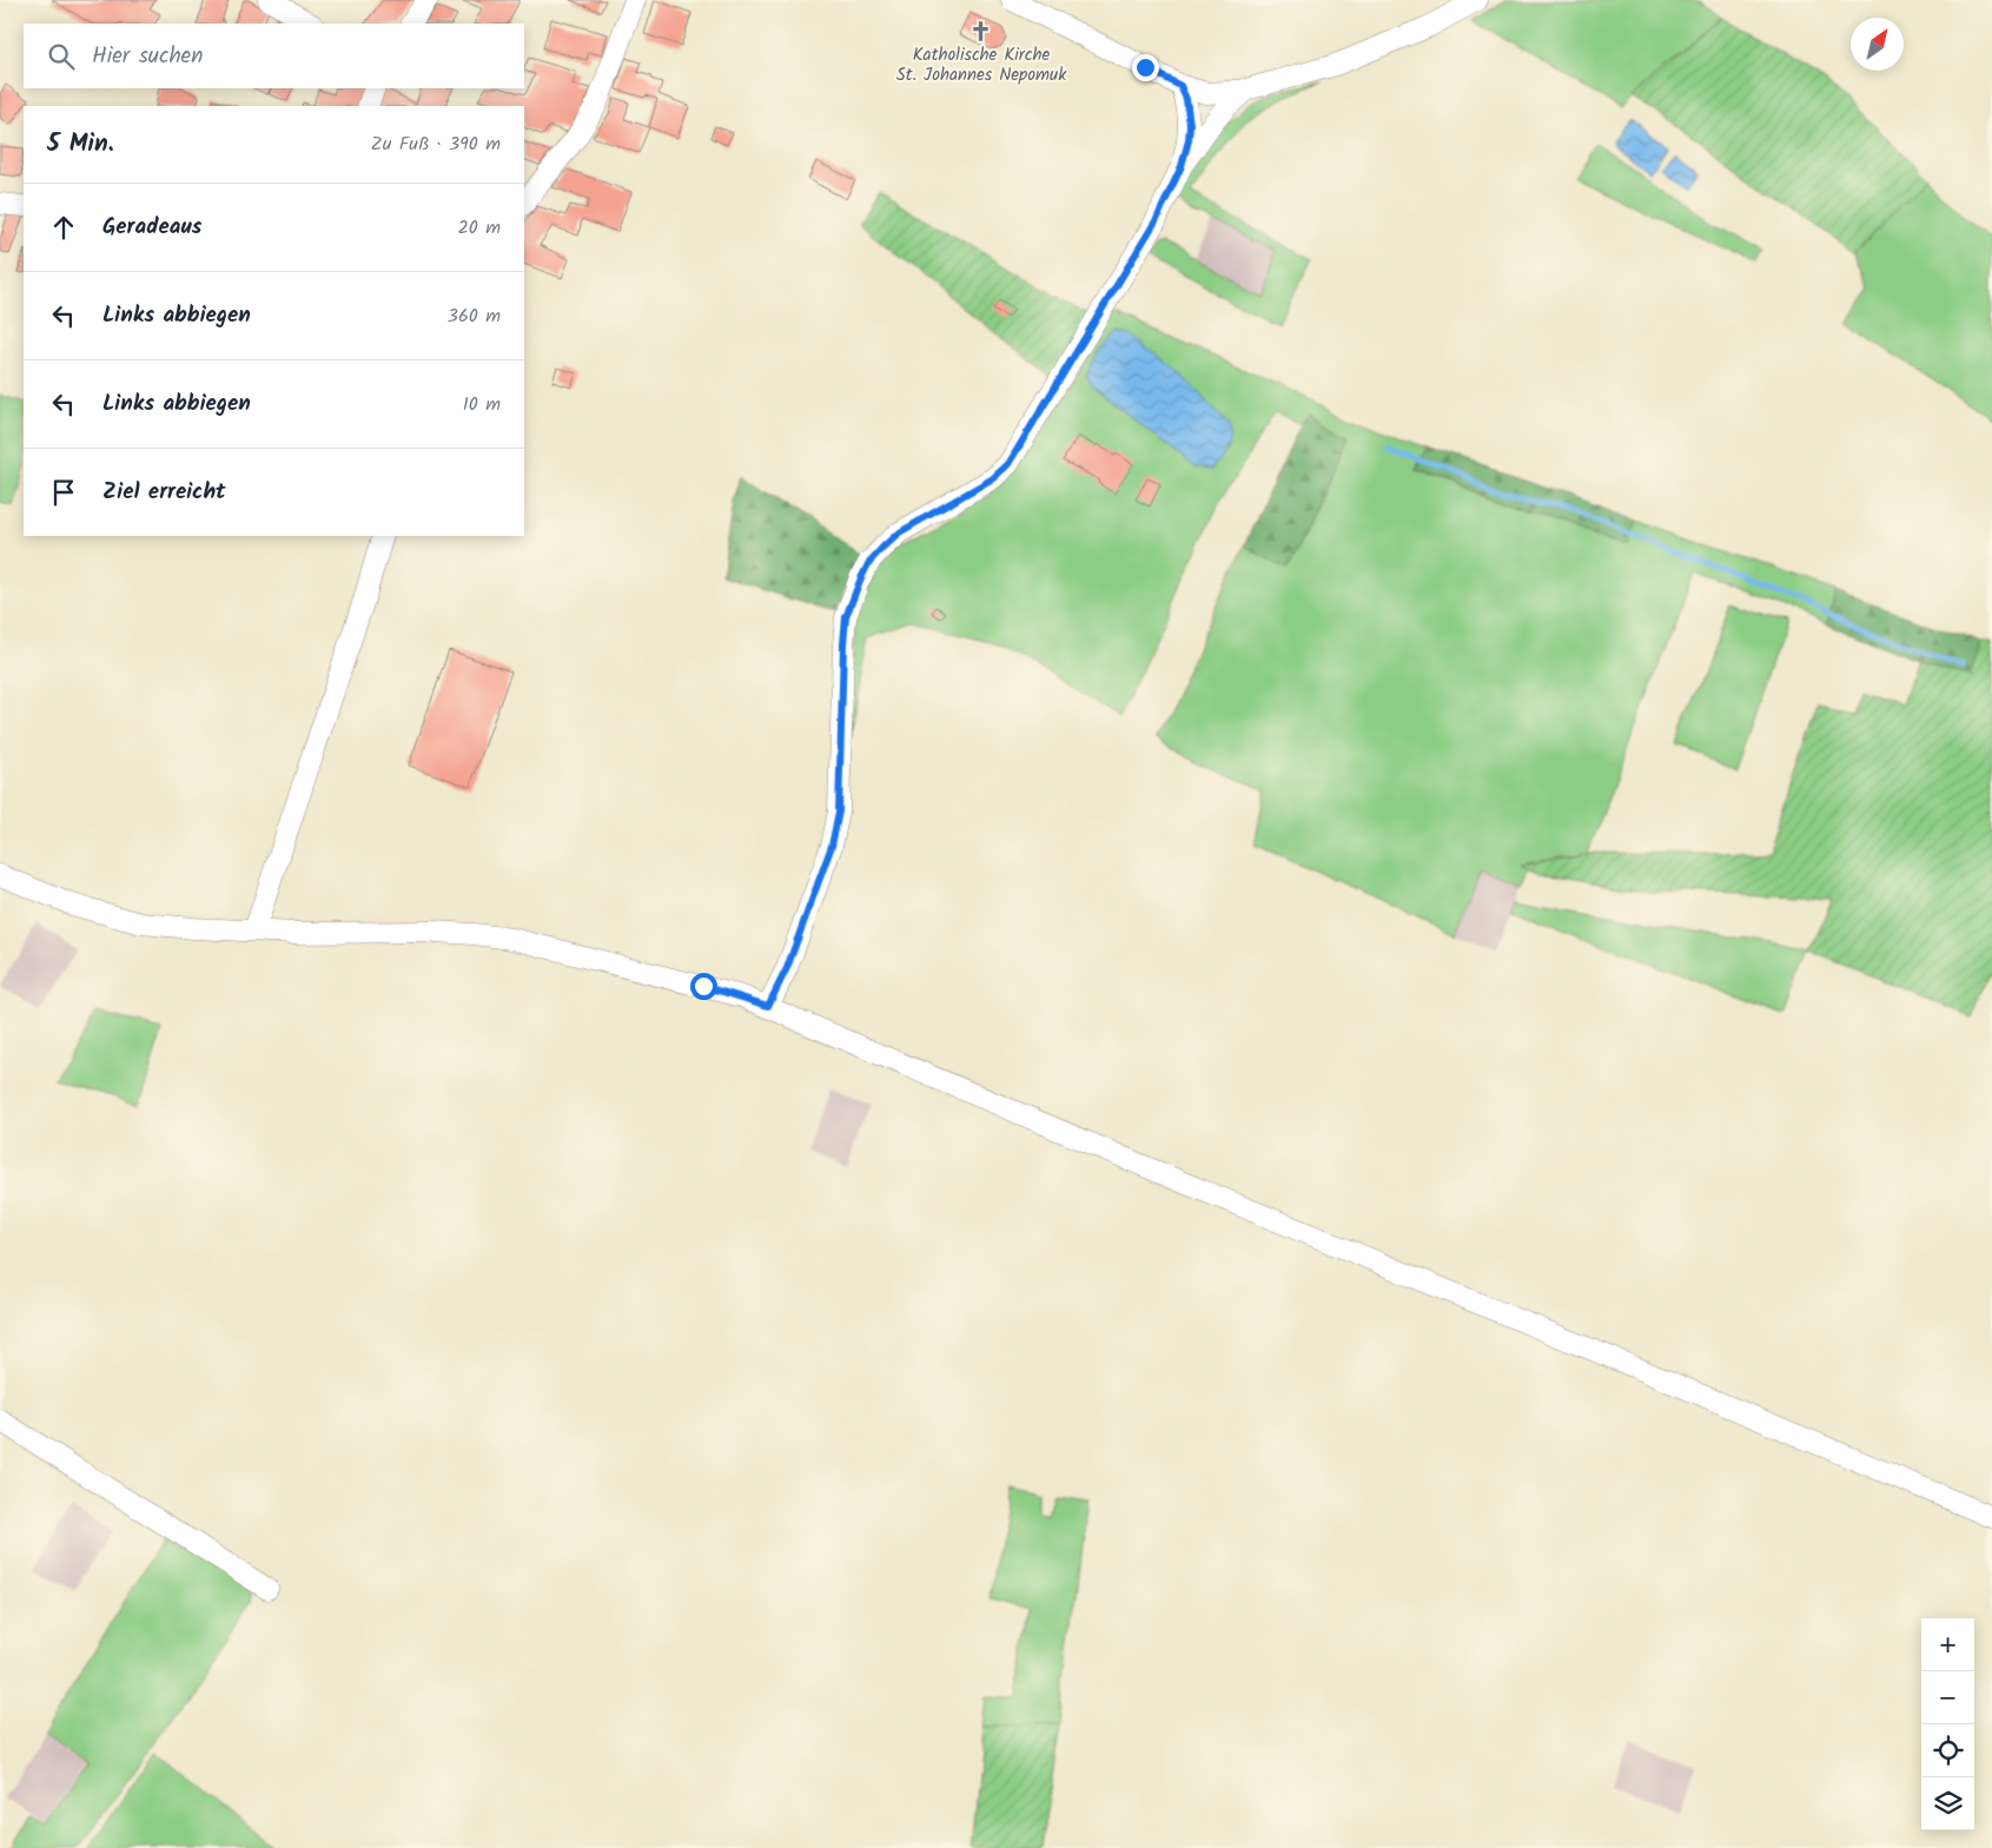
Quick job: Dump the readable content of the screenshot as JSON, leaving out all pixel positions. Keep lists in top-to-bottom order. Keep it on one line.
{"places":{"church":["Katholische Kirche St. Johannes Nepomuk"]},"north":"top right","page":{"search":"Hier suchen","heading":["5 Min.","Zu Fuß · 390 m"],"list":[["Geradeaus","20 m"],["Links abbiegen","360 m"],["Links abbiegen","10 m"],"Ziel erreicht"],"map_buttons":["+","−"]}}
